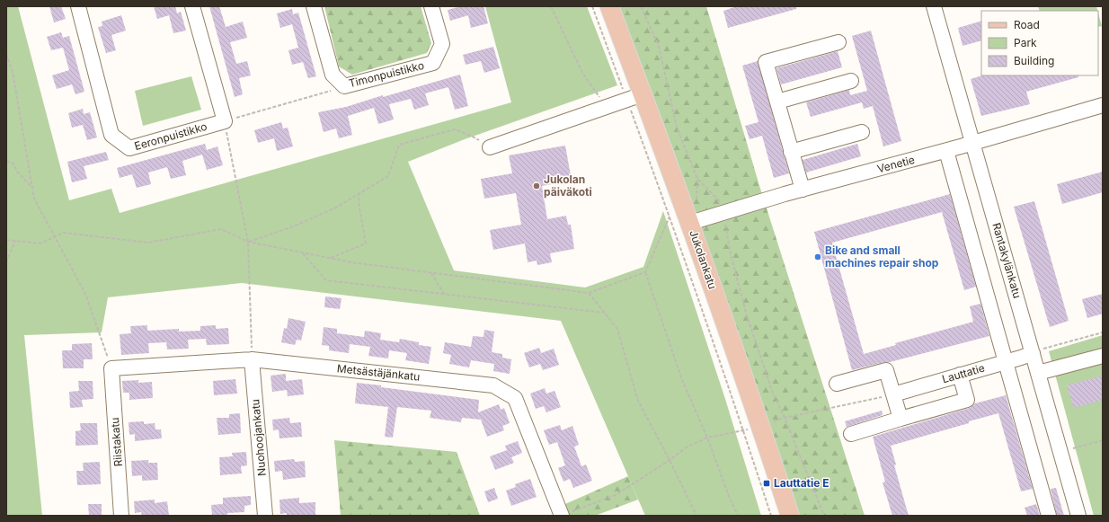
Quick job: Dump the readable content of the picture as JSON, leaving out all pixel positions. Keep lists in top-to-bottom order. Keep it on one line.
{"streets":{"main road":["Jukolankatu"],"street":["Timonpuistikko","Eeronpuistikko","Venetie","Rantakylänkatu","Metsästäjänkatu","Lauttatie","Nuohoojankatu","Riistakatu"]},"crossings":[["Venetie","Jukolankatu"],["Venetie","Rantakylänkatu"],["Rantakylänkatu","Lauttatie"],["Metsästäjänkatu","Nuohoojankatu"],["Metsästäjänkatu","Riistakatu"]],"places":{"other":["Jukolan päiväkoti","Bike and small machines repair shop"],"transit":["Lauttatie E"]},"legend":["Road","Park","Building"]}
